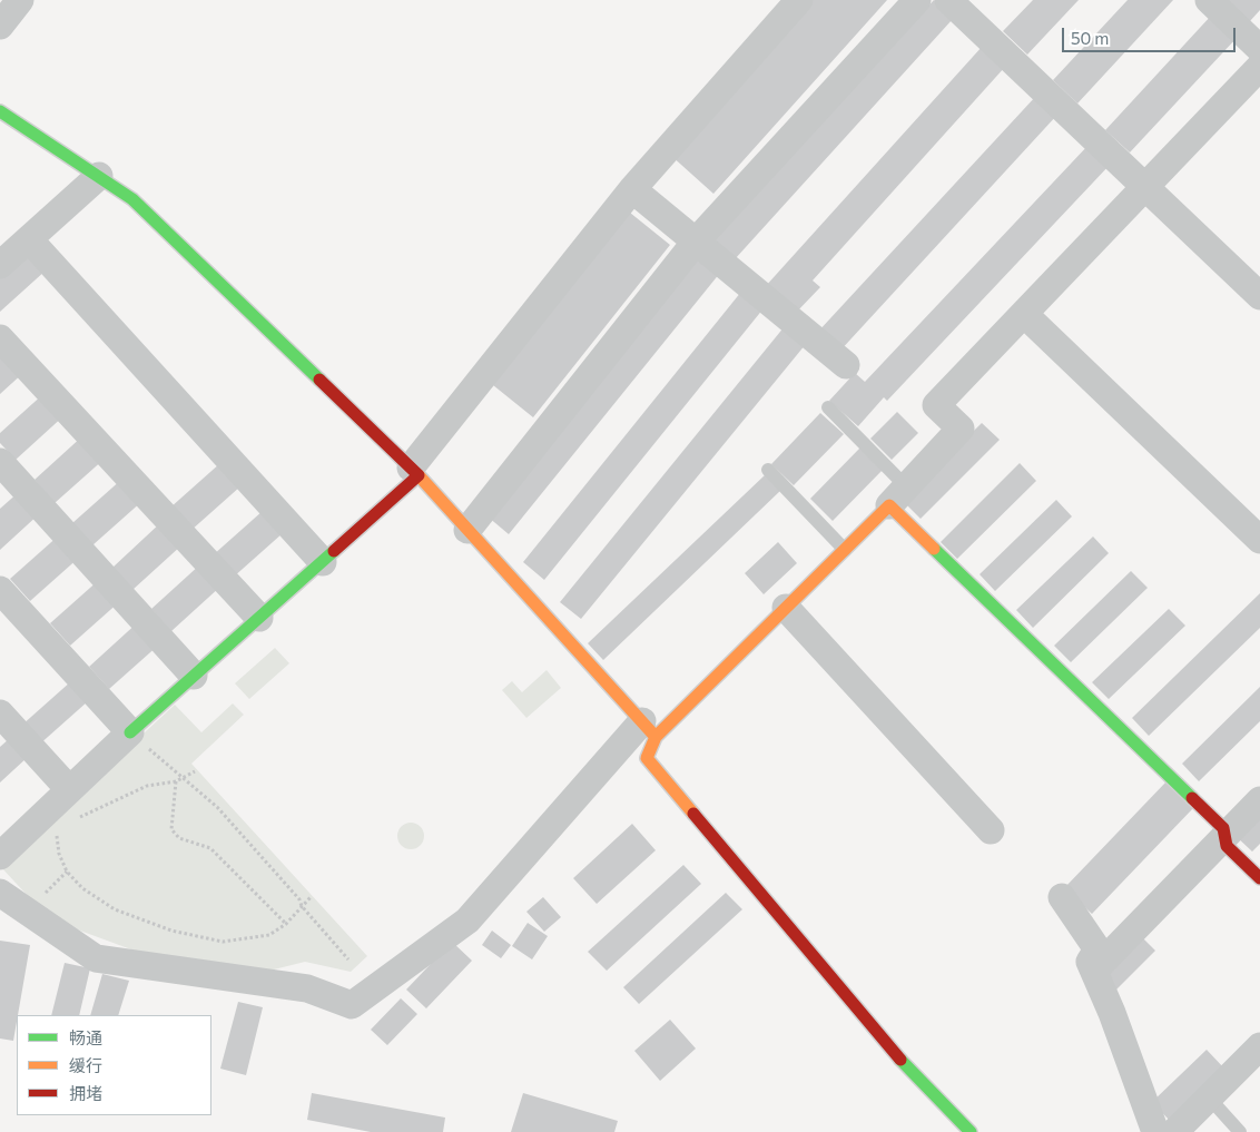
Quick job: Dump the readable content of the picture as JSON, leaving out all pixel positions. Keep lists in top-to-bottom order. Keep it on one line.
{"legend":["畅通","缓行","拥堵"],"scale_bar":"50 m"}
